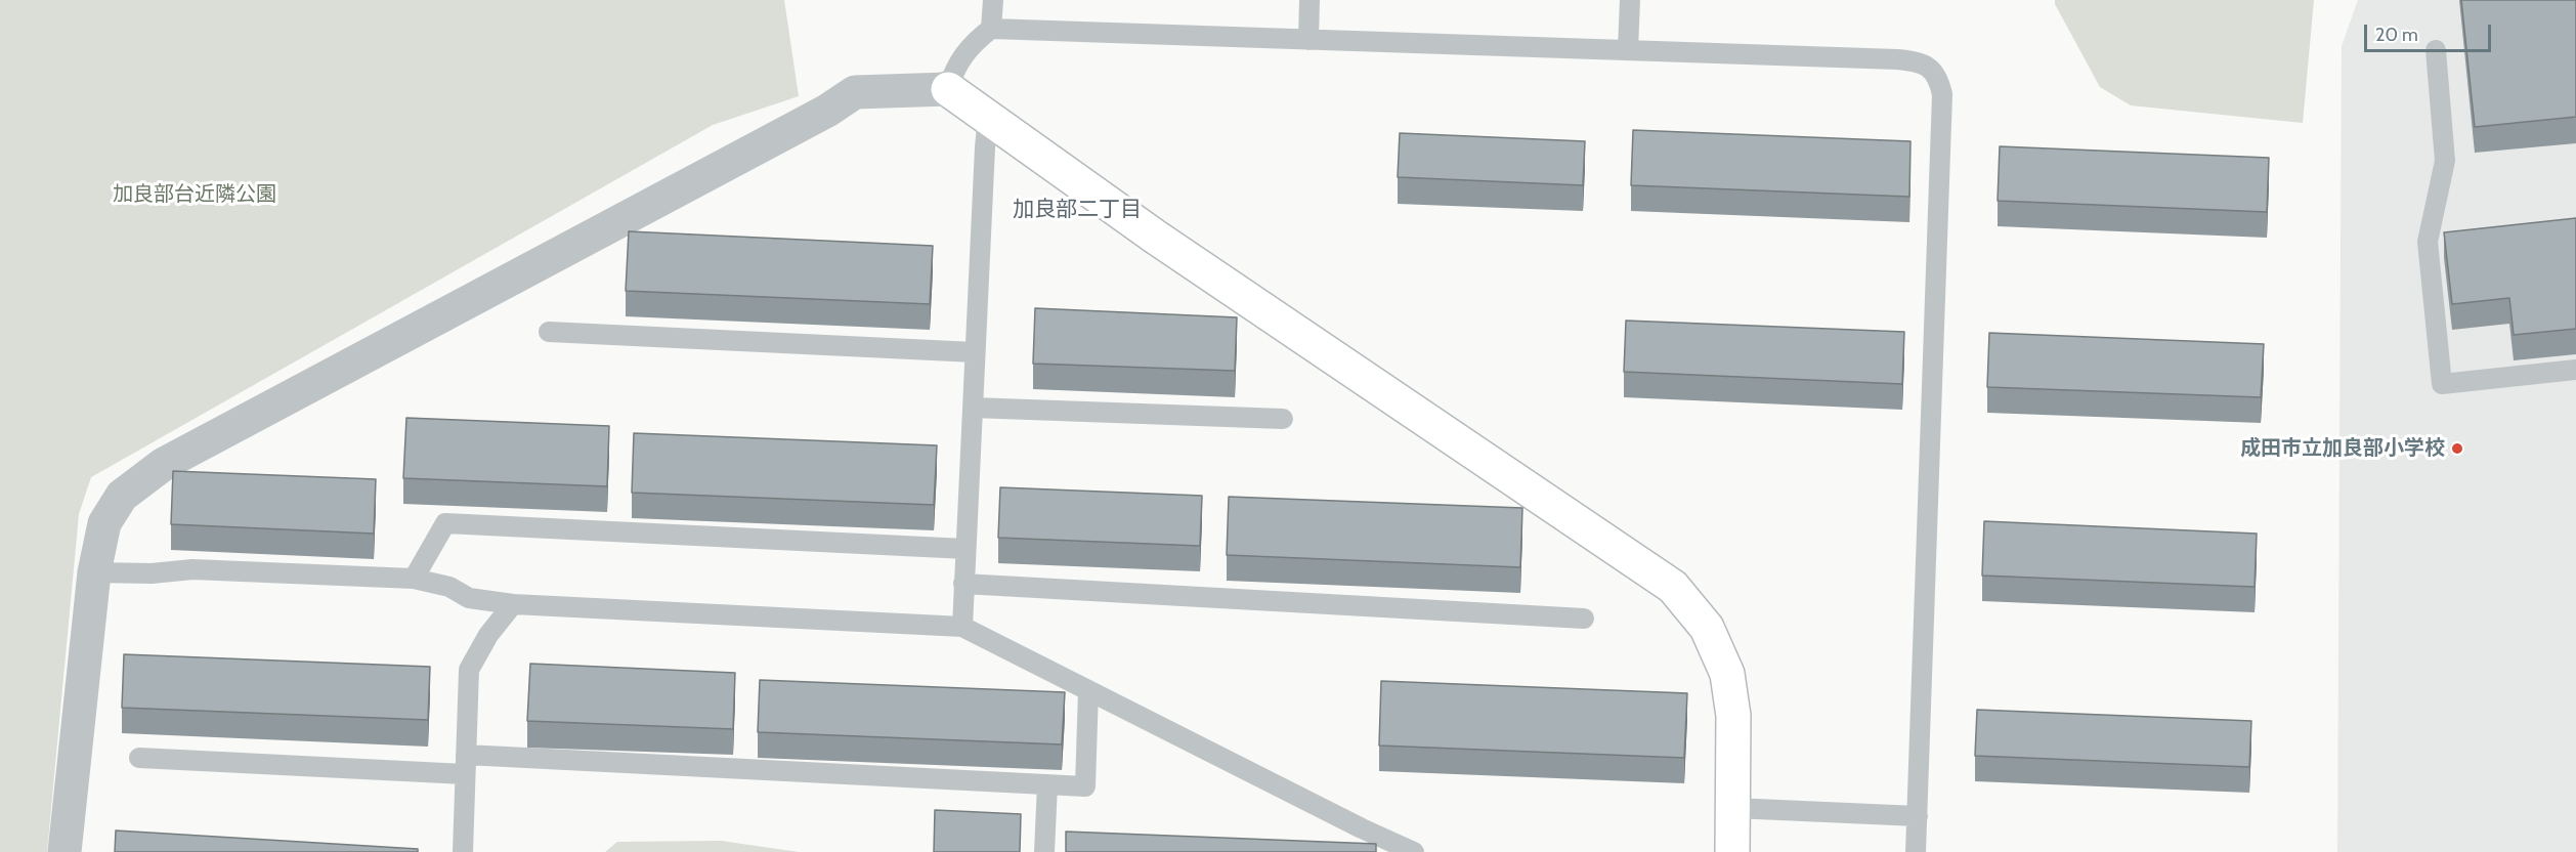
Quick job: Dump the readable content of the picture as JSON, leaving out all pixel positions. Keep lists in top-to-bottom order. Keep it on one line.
{"districts":["加良部二丁目"],"parks":["加良部台近隣公園"],"places":["成田市立加良部小学校"],"scale_bar":"20 m"}
